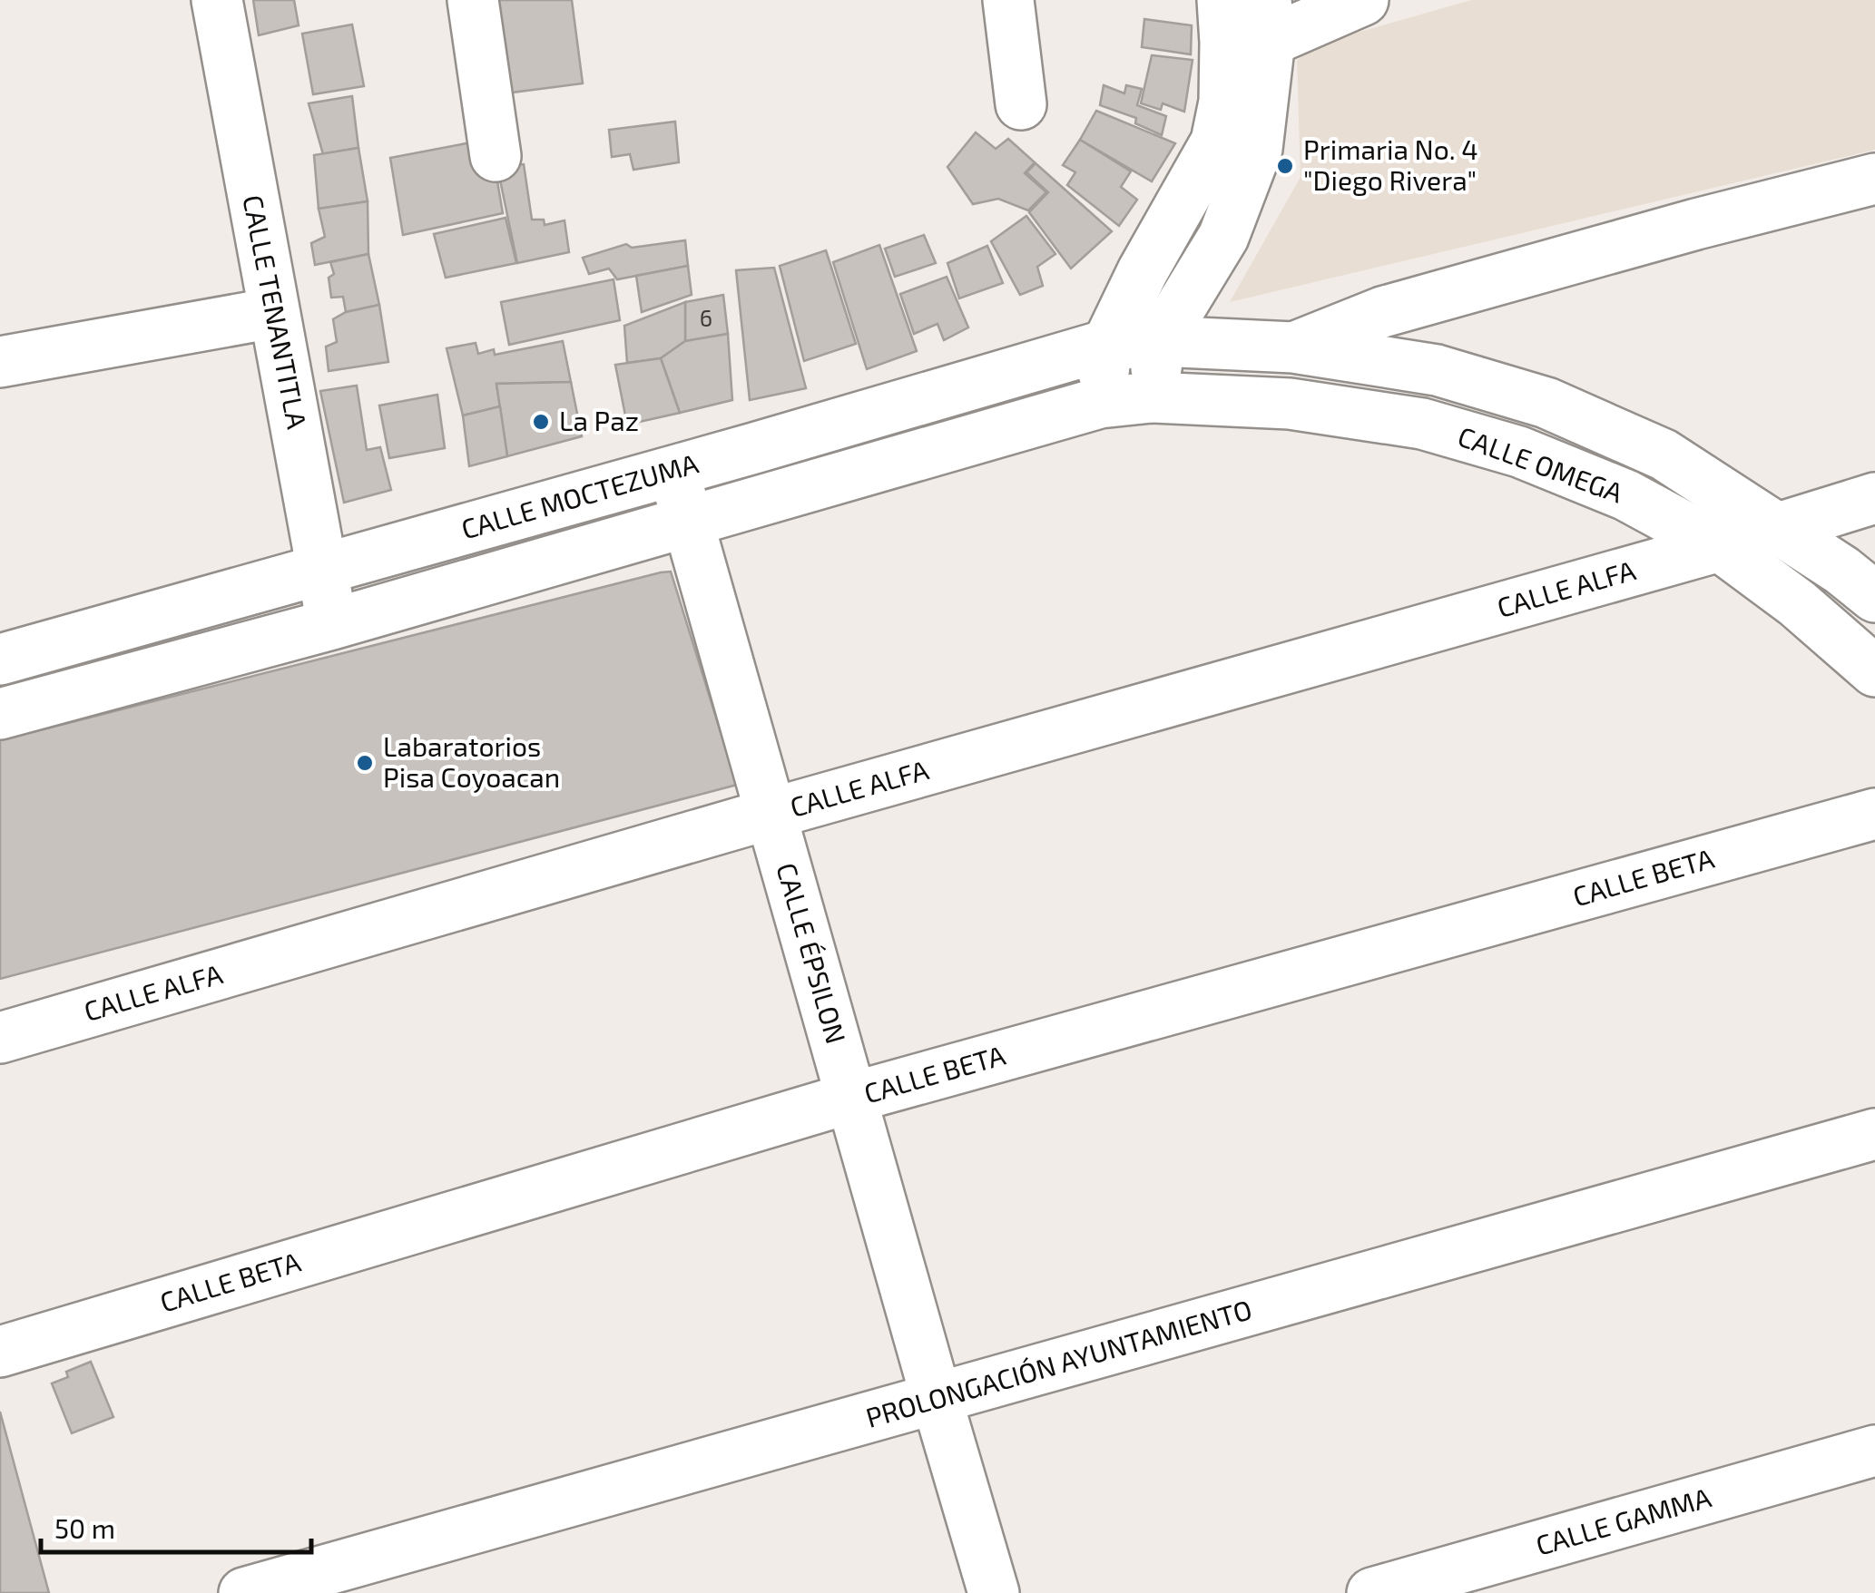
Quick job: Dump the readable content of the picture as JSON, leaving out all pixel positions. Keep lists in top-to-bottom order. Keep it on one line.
{"streets":{"street":["CALLE TENANTITLA","CALLE OMEGA","CALLE MOCTEZUMA","CALLE ALFA","CALLE BETA","CALLE ÉPSILON","PROLONGACIÓN AYUNTAMIENTO","CALLE GAMMA"]},"crossings":[["CALLE TENANTITLA","CALLE MOCTEZUMA"],["CALLE OMEGA","CALLE MOCTEZUMA"],["CALLE OMEGA","CALLE ALFA"],["CALLE MOCTEZUMA","CALLE ÉPSILON"],["CALLE ALFA","CALLE ÉPSILON"],["CALLE BETA","CALLE ÉPSILON"],["CALLE ÉPSILON","PROLONGACIÓN AYUNTAMIENTO"]],"places":["Primaria No. 4 \"Diego Rivera\"","La Paz","Labaratorios Pisa Coyoacan"],"house_numbers":["6"],"scale_bar":"50 m"}
